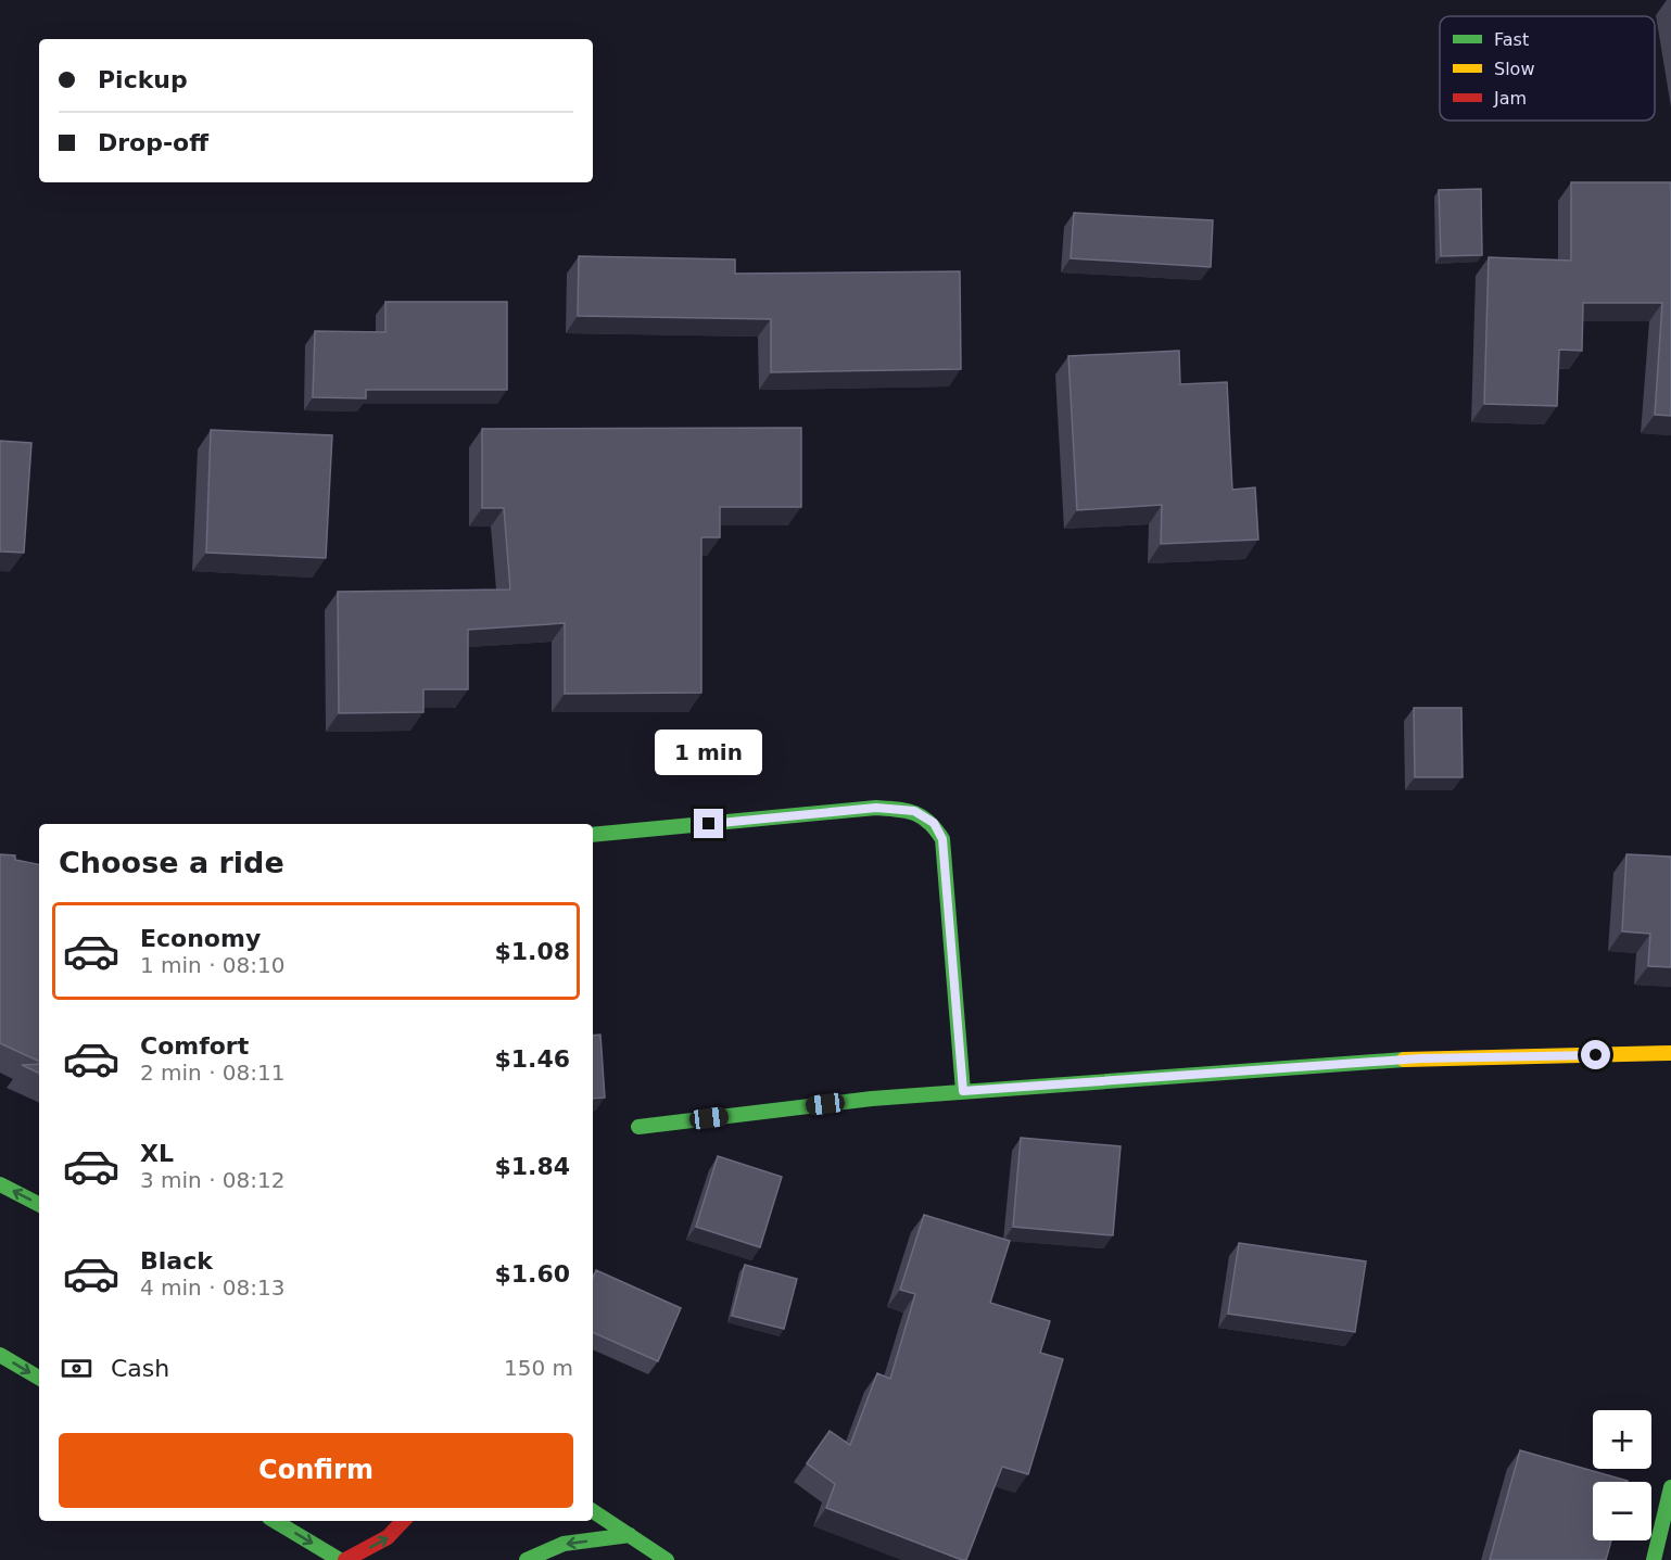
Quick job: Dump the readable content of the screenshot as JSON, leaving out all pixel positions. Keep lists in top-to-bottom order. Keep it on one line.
{"legend":["Fast","Slow","Jam"],"page":{"banner":["Pickup","Drop-off"],"bubble":"1 min","heading":"Choose a ride","list":[{"name":"Economy","note":"1 min · 08:10","value":"$1.08"},{"name":"Comfort","note":"2 min · 08:11","value":"$1.46"},{"name":"XL","note":"3 min · 08:12","value":"$1.84"},{"name":"Black","note":"4 min · 08:13","value":"$1.60"}],"pay":["Cash","150 m"],"map_buttons":["+","−"],"buttons":"Confirm"}}
